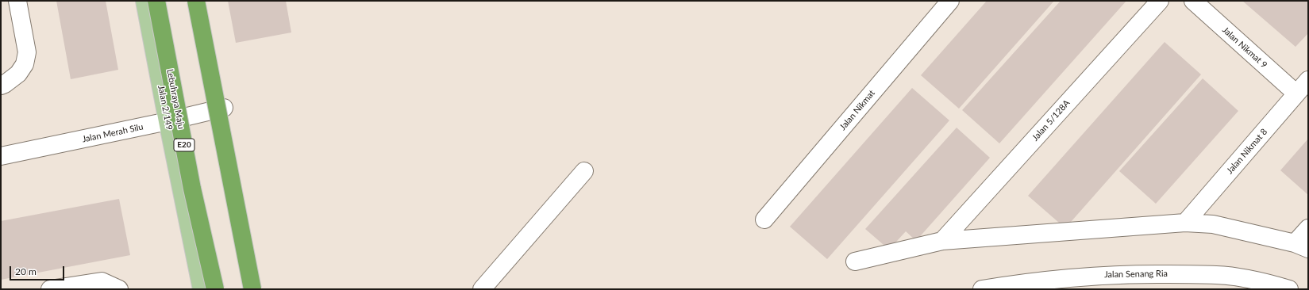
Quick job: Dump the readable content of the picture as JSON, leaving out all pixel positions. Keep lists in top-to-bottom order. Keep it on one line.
{"streets":{"highway":["Lebuhraya Maju","E20"],"main road":["Jalan 2/149"],"street":["Jalan Nikmat 9","Jalan Nikmat","Jalan 5/128A","Jalan Merah Silu","Jalan Nikmat 8","Jalan Senang Ria"]},"crossings":[["Jalan Nikmat 9","Jalan Nikmat 8"],["Jalan 2/149","Jalan Merah Silu"]],"scale_bar":"20 m"}
